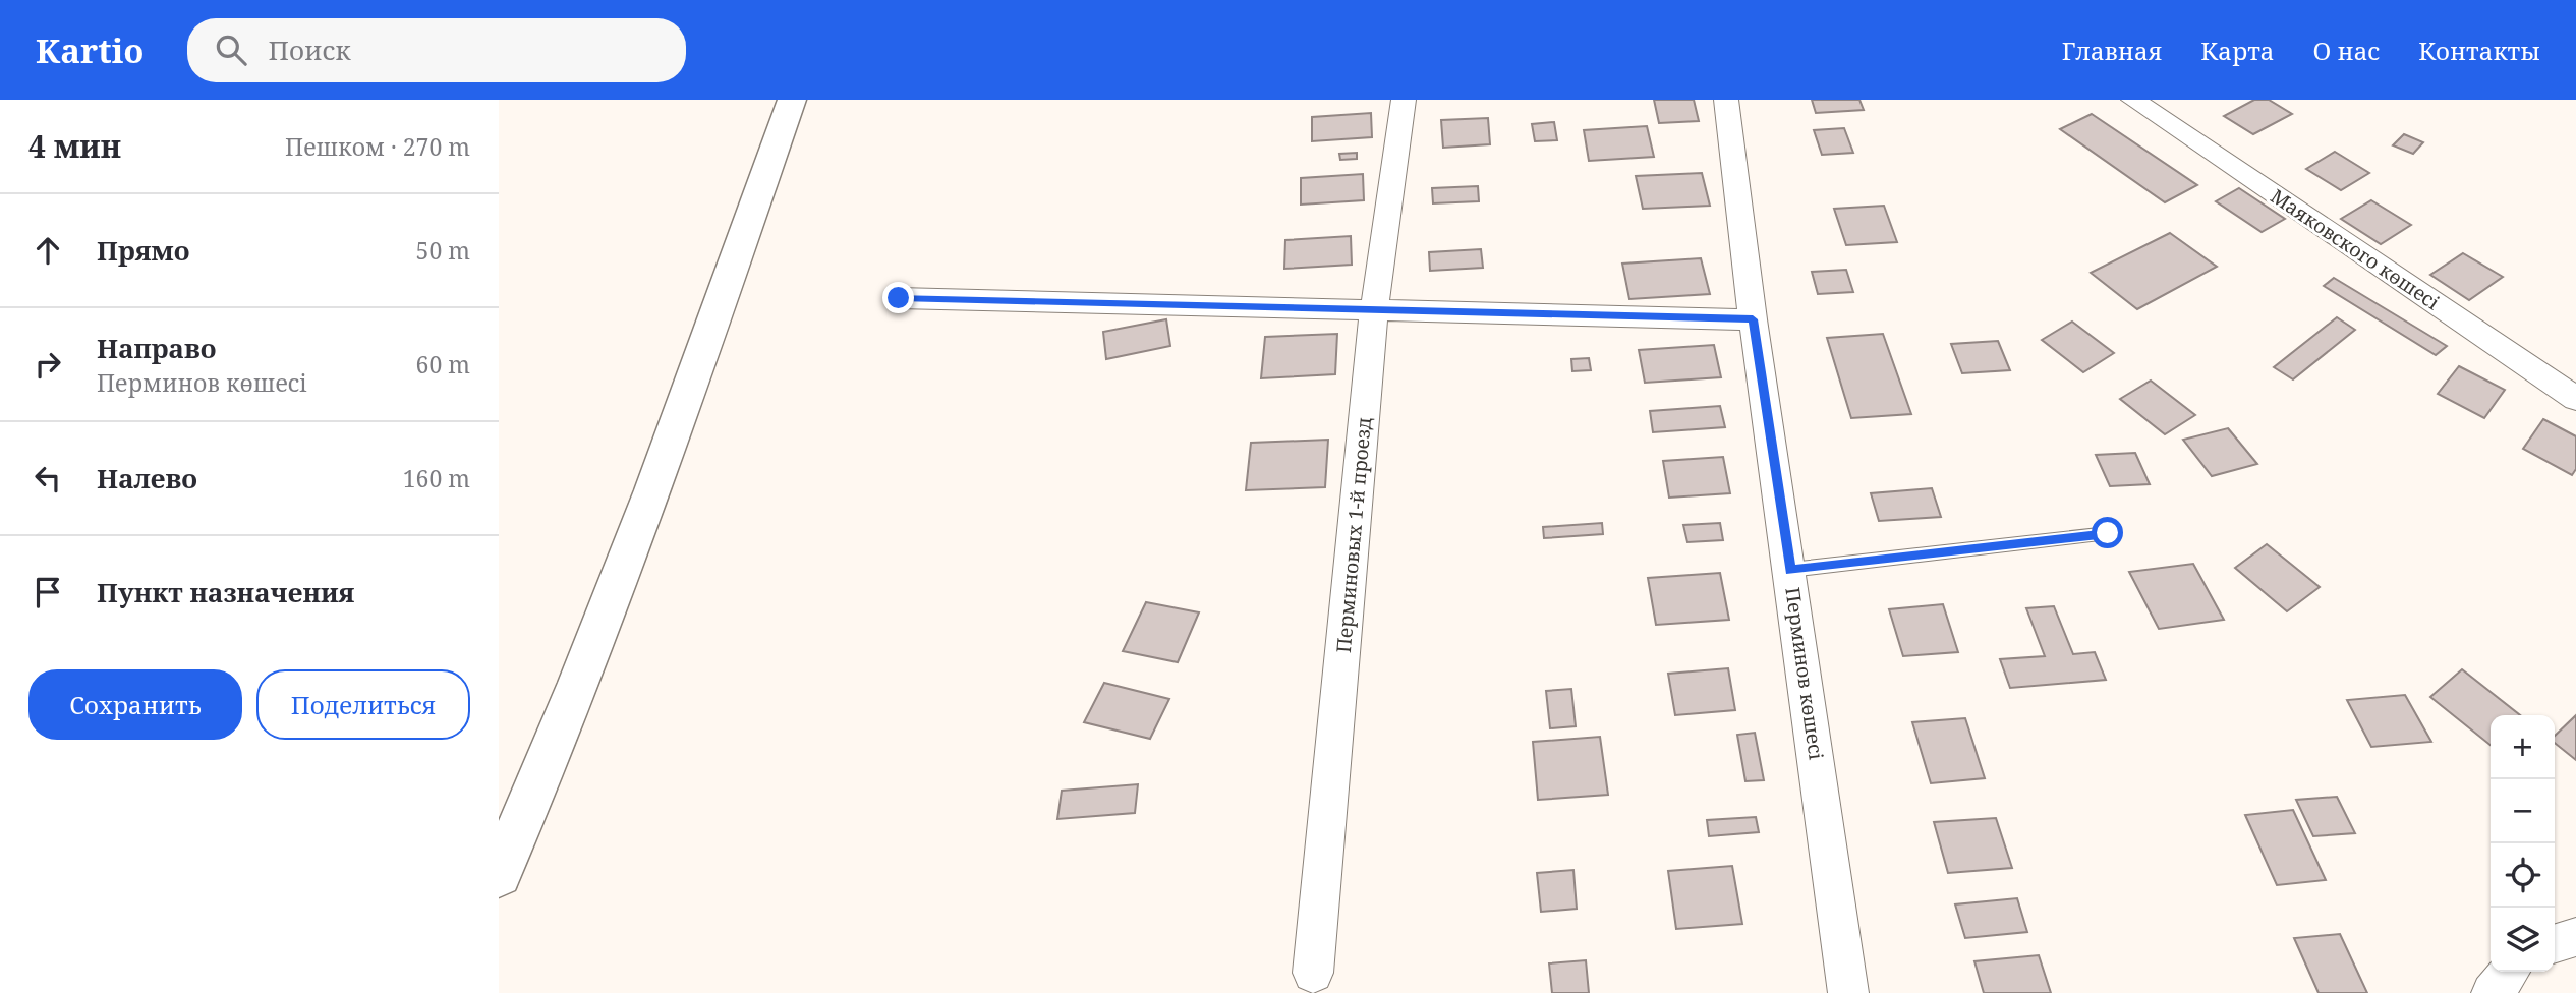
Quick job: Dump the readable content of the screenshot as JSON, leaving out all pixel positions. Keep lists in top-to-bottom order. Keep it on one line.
{"streets":{"street":["Маяковского көшесі","Перминовых 1-й проезд","Перминов көшесі"]},"page":{"header":"Kartio","search":"Поиск","nav":["Главная","Карта","О нас","Контакты"],"heading":["4 мин","Пешком · 270 m"],"list":[["Прямо","50 m"],["Направо","Перминов көшесі","60 m"],["Налево","160 m"],"Пункт назначения"],"buttons":["Сохранить","Поделиться"],"map_buttons":["+","−"]}}
